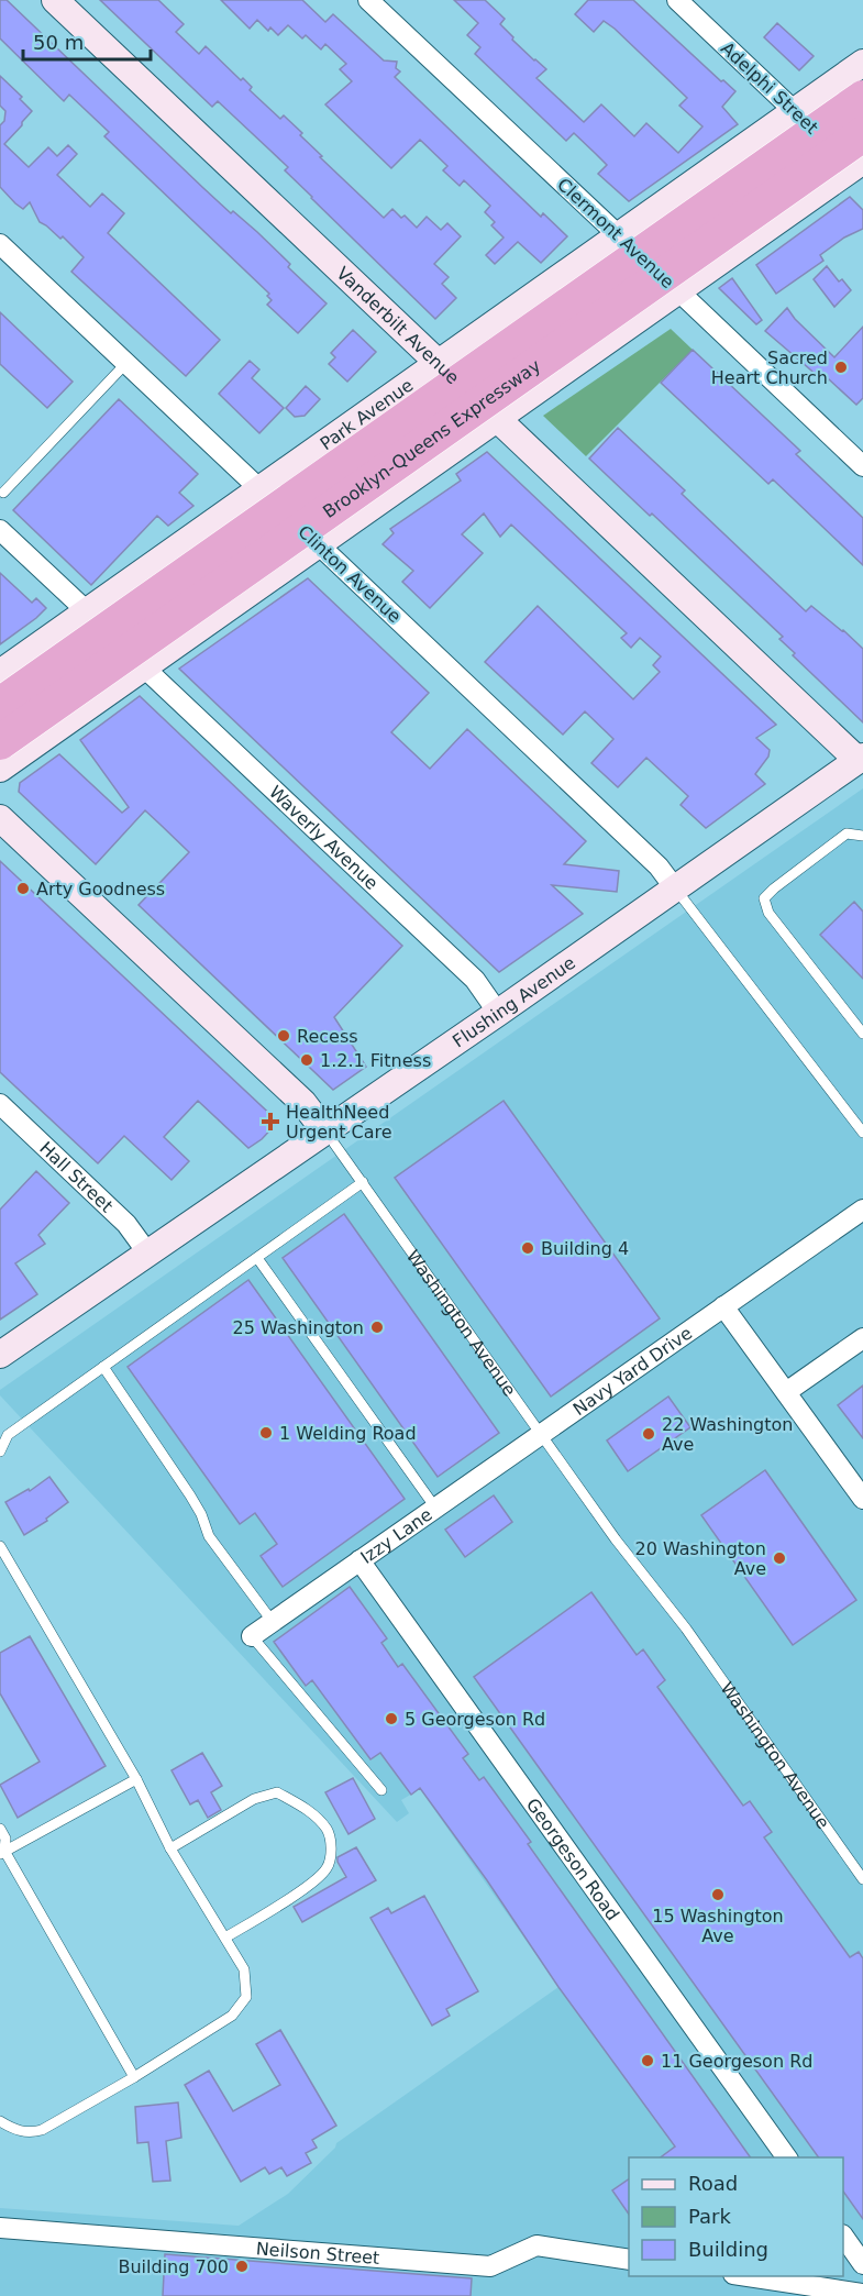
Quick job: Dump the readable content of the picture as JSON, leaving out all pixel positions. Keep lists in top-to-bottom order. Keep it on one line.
{"streets":{"highway":["Brooklyn-Queens Expressway"],"main road":["Vanderbilt Avenue","Park Avenue","Flushing Avenue","Washington Avenue"],"street":["Adelphi Street","Clermont Avenue","Clinton Avenue","Waverly Avenue","Hall Street","Navy Yard Drive","Izzy Lane","Georgeson Road","Neilson Street"]},"crossings":[["Adelphi Street","Park Avenue"],["Clermont Avenue","Park Avenue"],["Vanderbilt Avenue","Park Avenue"],["Vanderbilt Avenue","Flushing Avenue"],["Park Avenue","Clinton Avenue"],["Clinton Avenue","Flushing Avenue"],["Waverly Avenue","Flushing Avenue"],["Flushing Avenue","Hall Street"],["Flushing Avenue","Washington Avenue"],["Washington Avenue","Navy Yard Drive"],["Washington Avenue","Izzy Lane"],["Navy Yard Drive","Izzy Lane"],["Izzy Lane","Georgeson Road"]],"places":{"other":["Sacred Heart Church","Arty Goodness","Recess","1.2.1 Fitness","Building 4","25 Washington","1 Welding Road","22 Washington Ave","20 Washington Ave","5 Georgeson Rd","15 Washington Ave","11 Georgeson Rd","Building 700"],"health":["HealthNeed Urgent Care"]},"legend":["Road","Park","Building"],"scale_bar":"50 m"}
